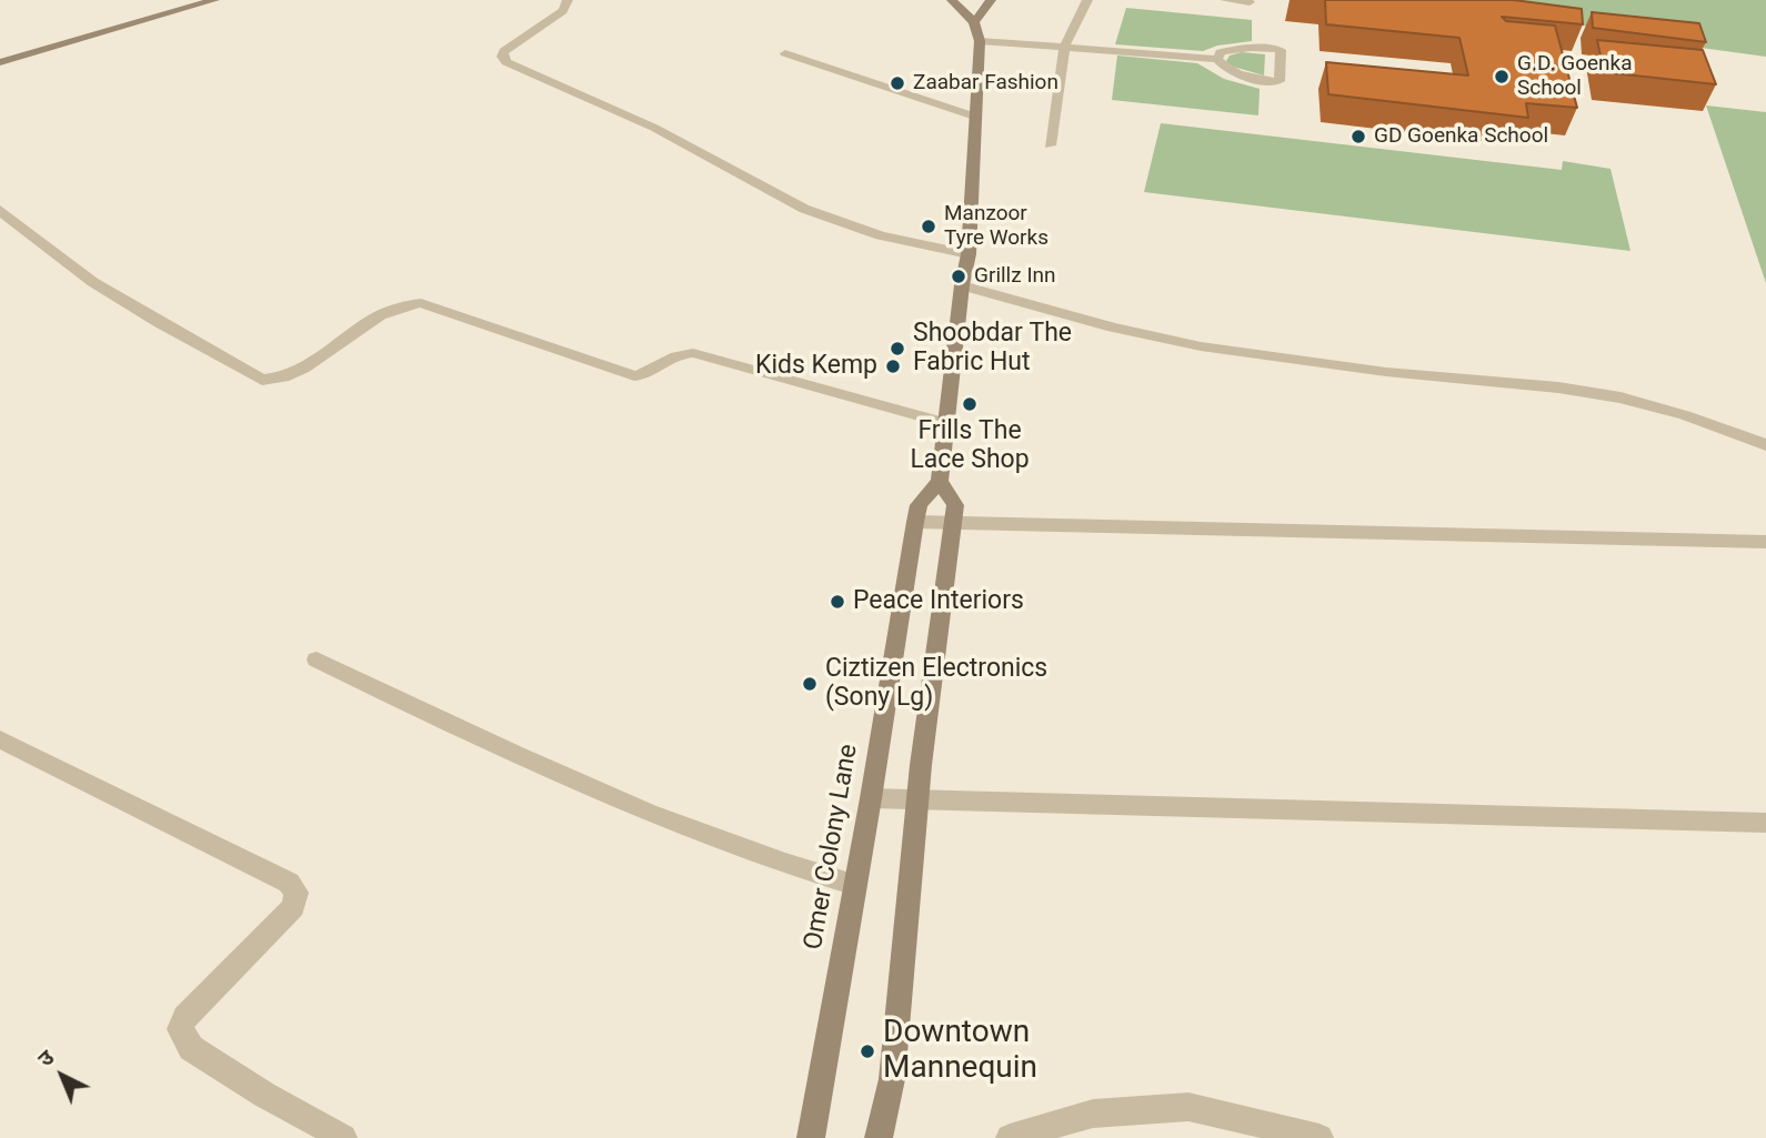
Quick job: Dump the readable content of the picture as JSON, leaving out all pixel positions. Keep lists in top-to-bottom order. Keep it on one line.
{"streets":{"main road":["Omer Colony Lane"]},"places":["G.D. Goenka School","Zaabar Fashion","GD Goenka School","Manzoor Tyre Works","Grillz Inn","Shoobdar The Fabric Hut","Kids Kemp","Frills The Lace Shop","Peace Interiors","Ciztizen Electronics (Sony Lg)","Downtown Mannequin"],"north":"top left"}
